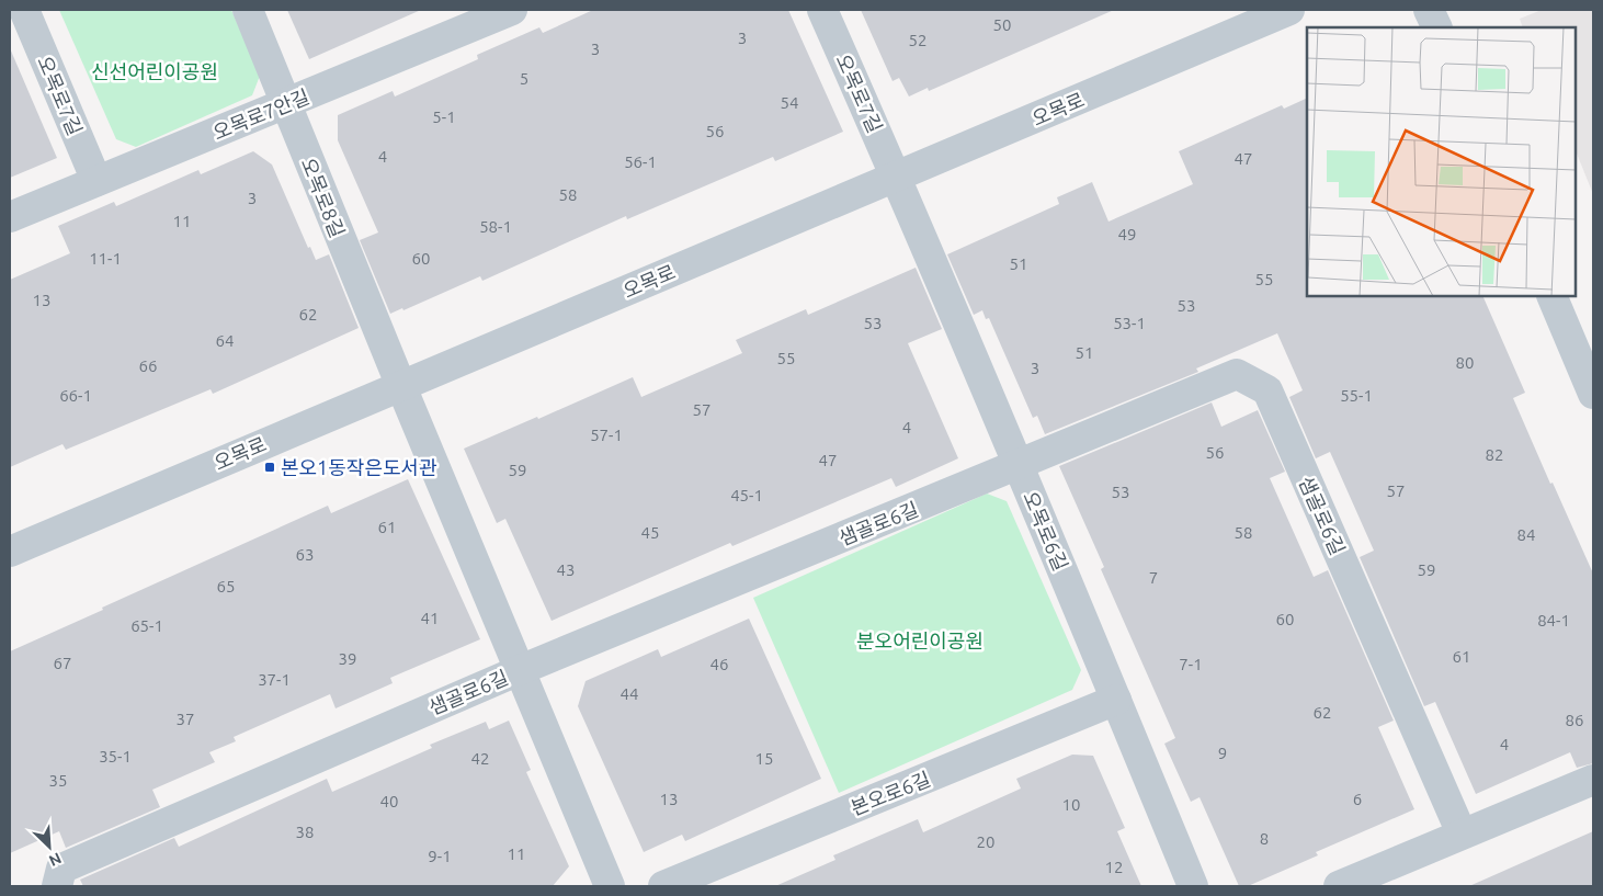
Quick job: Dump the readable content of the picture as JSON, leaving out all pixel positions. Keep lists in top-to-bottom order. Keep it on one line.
{"streets":{"street":["오목로7길","오목로","오목로7안길","오목로8길","샘골로6길","오목로6길","본오로6길"]},"crossings":[["오목로7길","오목로"],["오목로7길","오목로7안길"],["오목로7길","오목로6길"],["오목로","오목로8길"],["오목로","오목로6길"],["오목로7안길","오목로8길"],["오목로8길","샘골로6길"],["샘골로6길","오목로6길"],["오목로6길","본오로6길"]],"parks":["신선어린이공원","분오어린이공원"],"places":{"transit":["본오1동작은도서관"]},"house_numbers":["50","3","52","3","5","54","5-1","56","4","47","56-1","58","3","11","58-1","49","11-1","60","51","55","13","53","62","53","53-1","64","51","55","80","66","3","66-1","55-1","57","4","57-1","56","82","47","59","57","53","45-1","61","45","58","84","63","43","59","7","65","41","60","84-1","65-1","61","39","67","46","7-1","37-1","44","62","37","86","4","9","35-1","42","15","35","13","6","40","10","38","8","20","11","9-1","12"],"north":"bottom right"}
